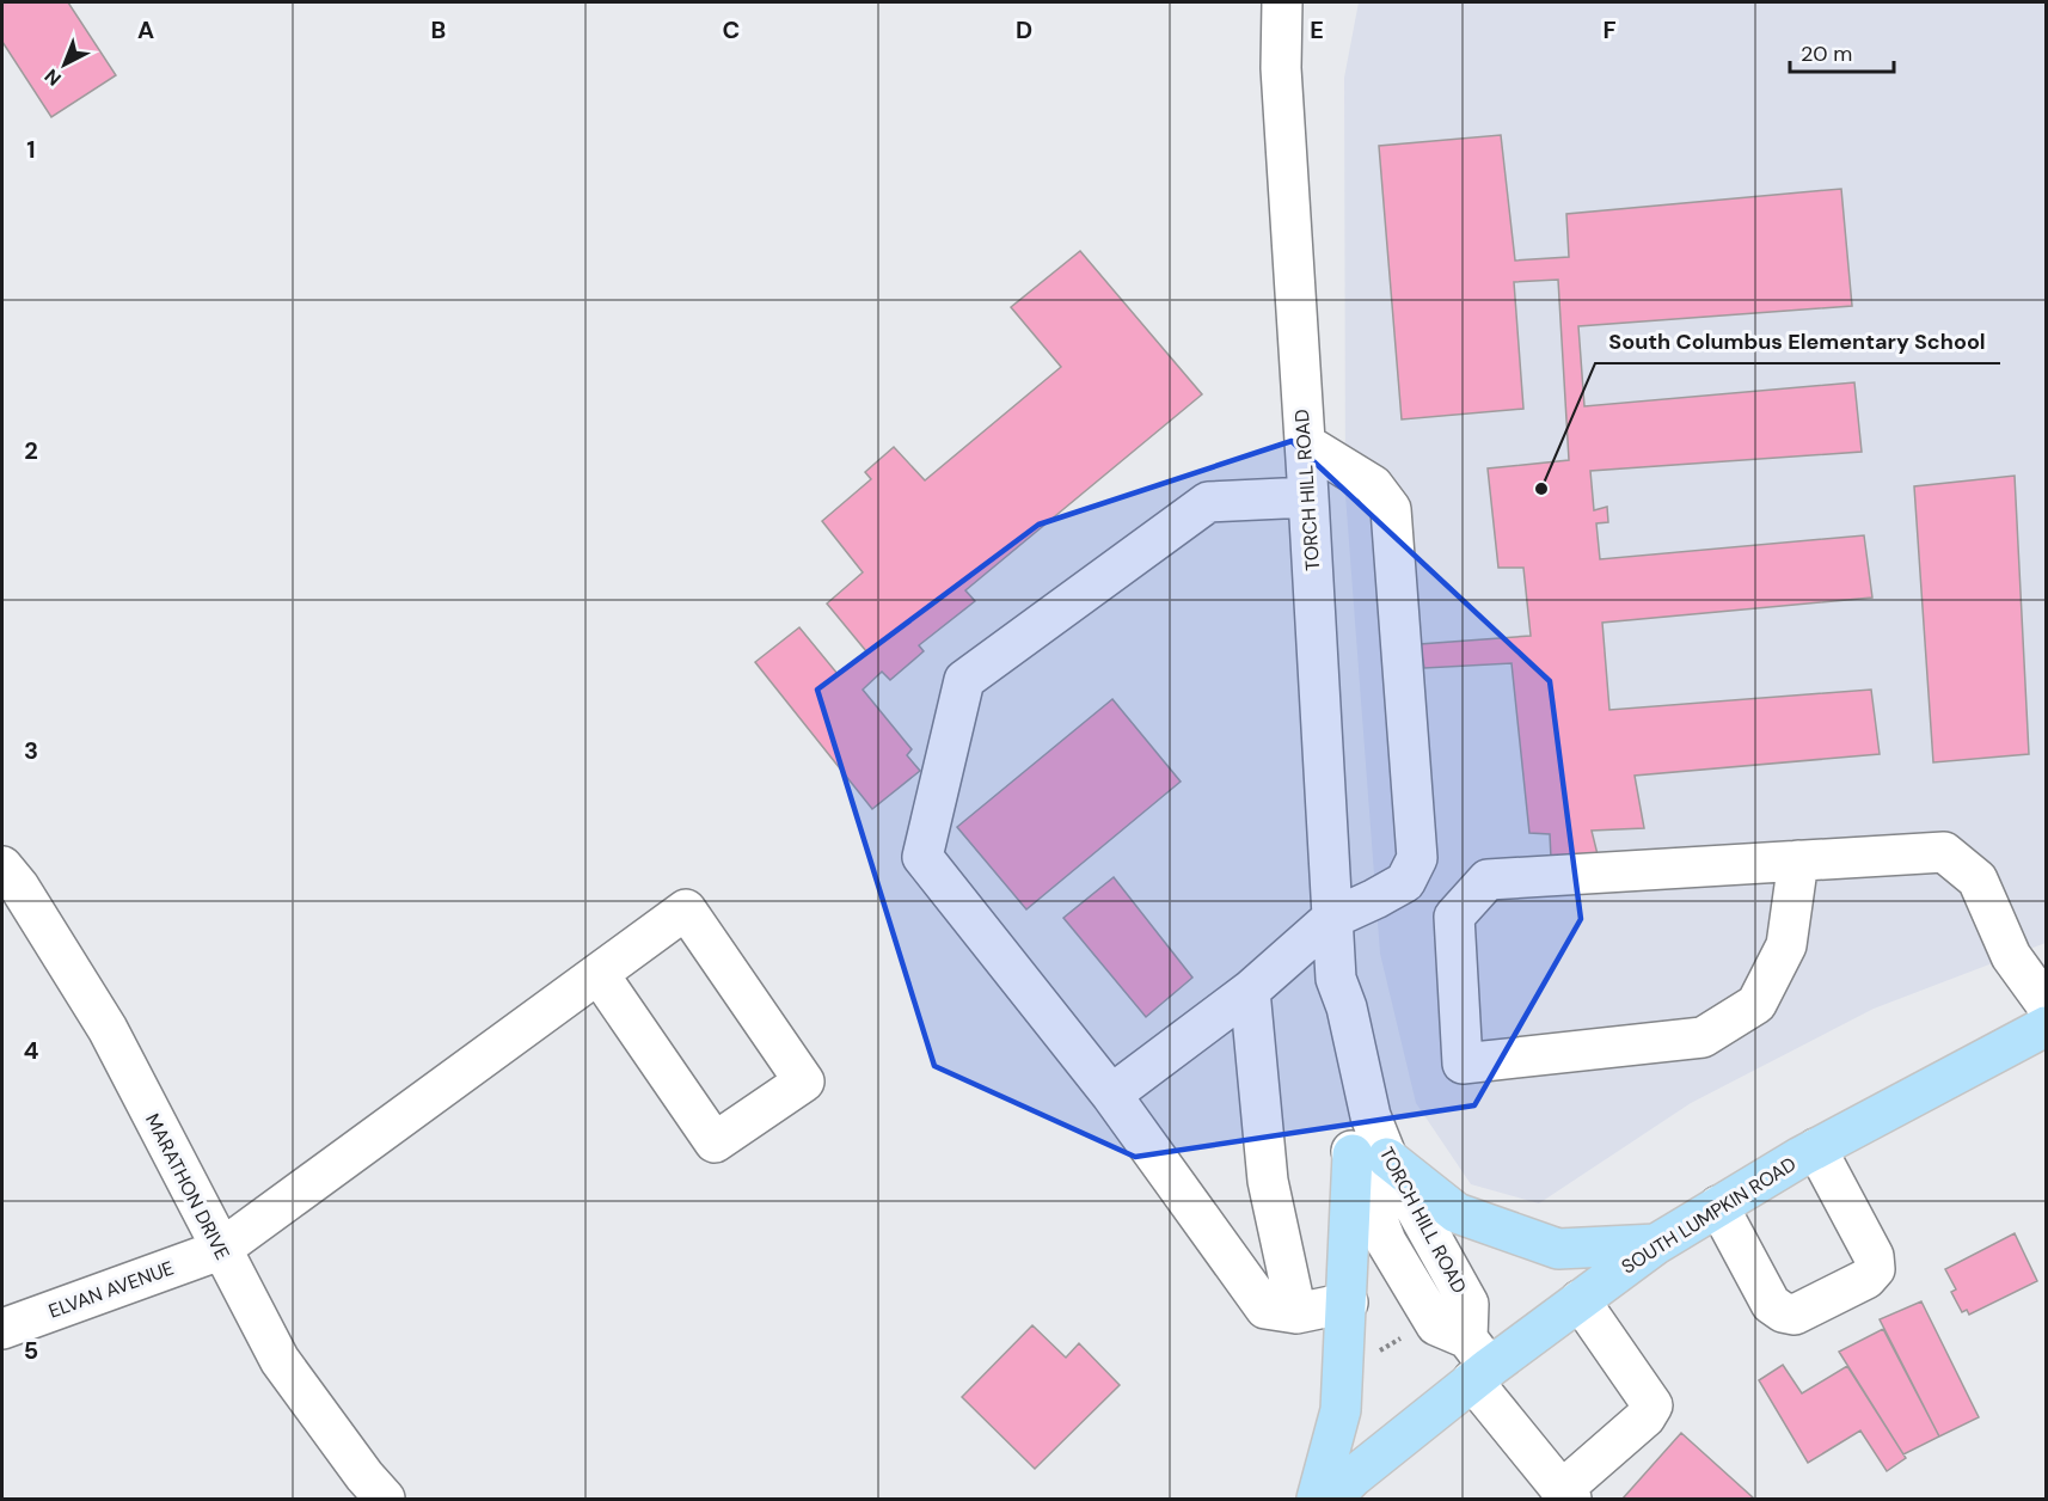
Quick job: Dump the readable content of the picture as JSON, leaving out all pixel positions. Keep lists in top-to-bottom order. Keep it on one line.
{"streets":{"main road":["SOUTH LUMPKIN ROAD"],"street":["TORCH HILL ROAD","MARATHON DRIVE","ELVAN AVENUE"]},"crossings":[["TORCH HILL ROAD","SOUTH LUMPKIN ROAD"],["MARATHON DRIVE","ELVAN AVENUE"]],"places":["South Columbus Elementary School"],"scale_bar":"20 m","north":"bottom left","grid":{"columns":["A","B","C","D","E","F"],"rows":["1","2","3","4","5"]}}
